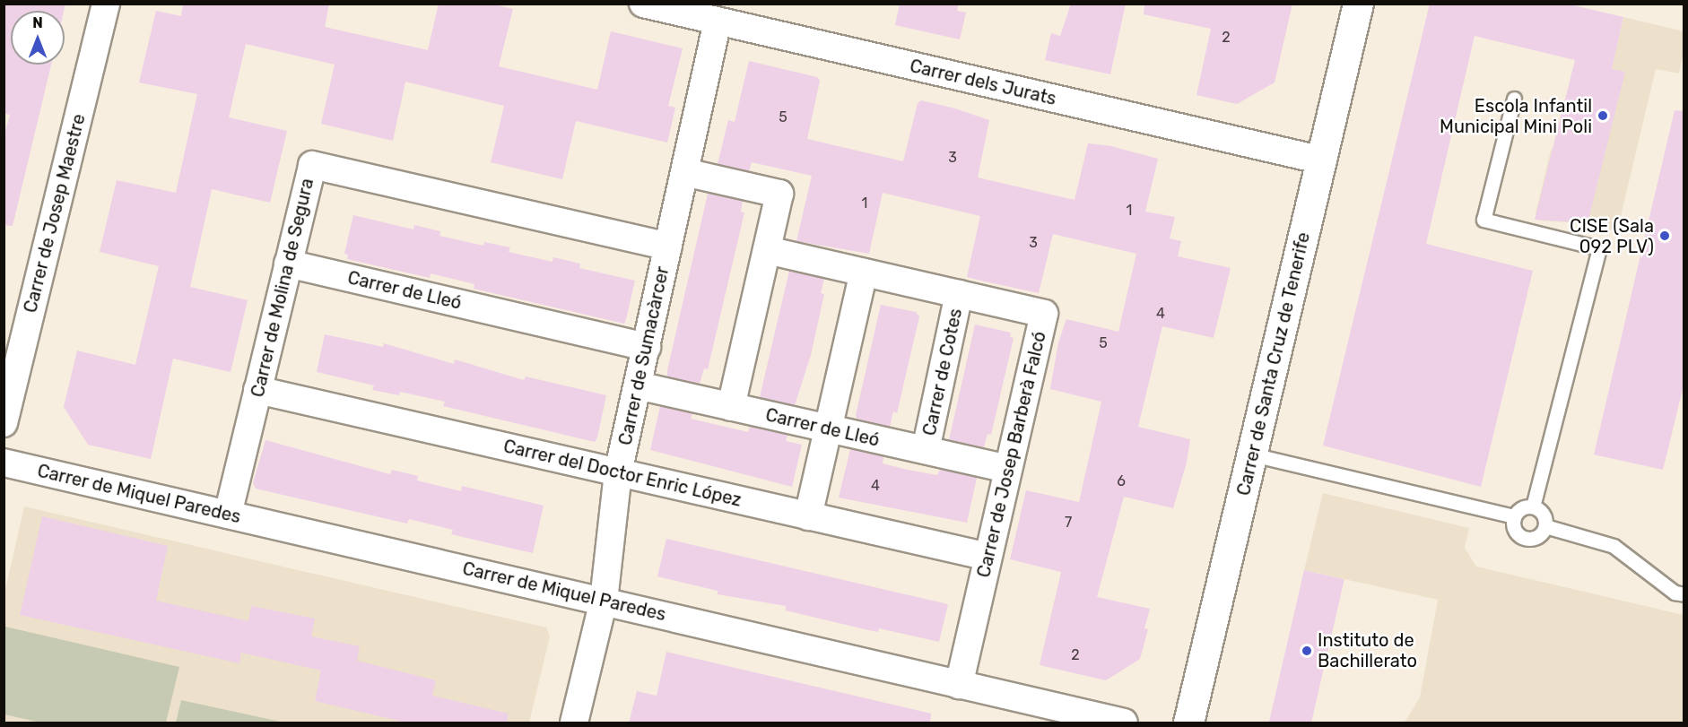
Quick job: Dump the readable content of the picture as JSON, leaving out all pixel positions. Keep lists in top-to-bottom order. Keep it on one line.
{"streets":{"street":["Carrer dels Jurats","Carrer de Josep Maestre","Carrer de Molina de Segura","Carrer de Lleó","Carrer de Sumacàrcer","Carrer de Santa Cruz de Tenerife","Carrer de Cotes","Carrer de Josep Barberà Falcó","Carrer del Doctor Enric López","Carrer de Miquel Paredes"]},"crossings":[["Carrer dels Jurats","Carrer de Sumacàrcer"],["Carrer dels Jurats","Carrer de Santa Cruz de Tenerife"],["Carrer de Molina de Segura","Carrer de Lleó"],["Carrer de Molina de Segura","Carrer de Sumacàrcer"],["Carrer de Molina de Segura","Carrer del Doctor Enric López"],["Carrer de Molina de Segura","Carrer de Miquel Paredes"],["Carrer de Lleó","Carrer de Sumacàrcer"],["Carrer de Lleó","Carrer de Cotes"],["Carrer de Lleó","Carrer de Josep Barberà Falcó"],["Carrer de Sumacàrcer","Carrer del Doctor Enric López"],["Carrer de Sumacàrcer","Carrer de Miquel Paredes"],["Carrer de Cotes","Carrer de Josep Barberà Falcó"],["Carrer de Josep Barberà Falcó","Carrer del Doctor Enric López"],["Carrer de Josep Barberà Falcó","Carrer de Miquel Paredes"]],"places":["Escola Infantil Municipal Mini Poli","CISE (Sala 092 PLV)","Instituto de Bachillerato"],"house_numbers":["2","5","3","1","1","3","4","5","6","4","7","2"],"north":"top"}
